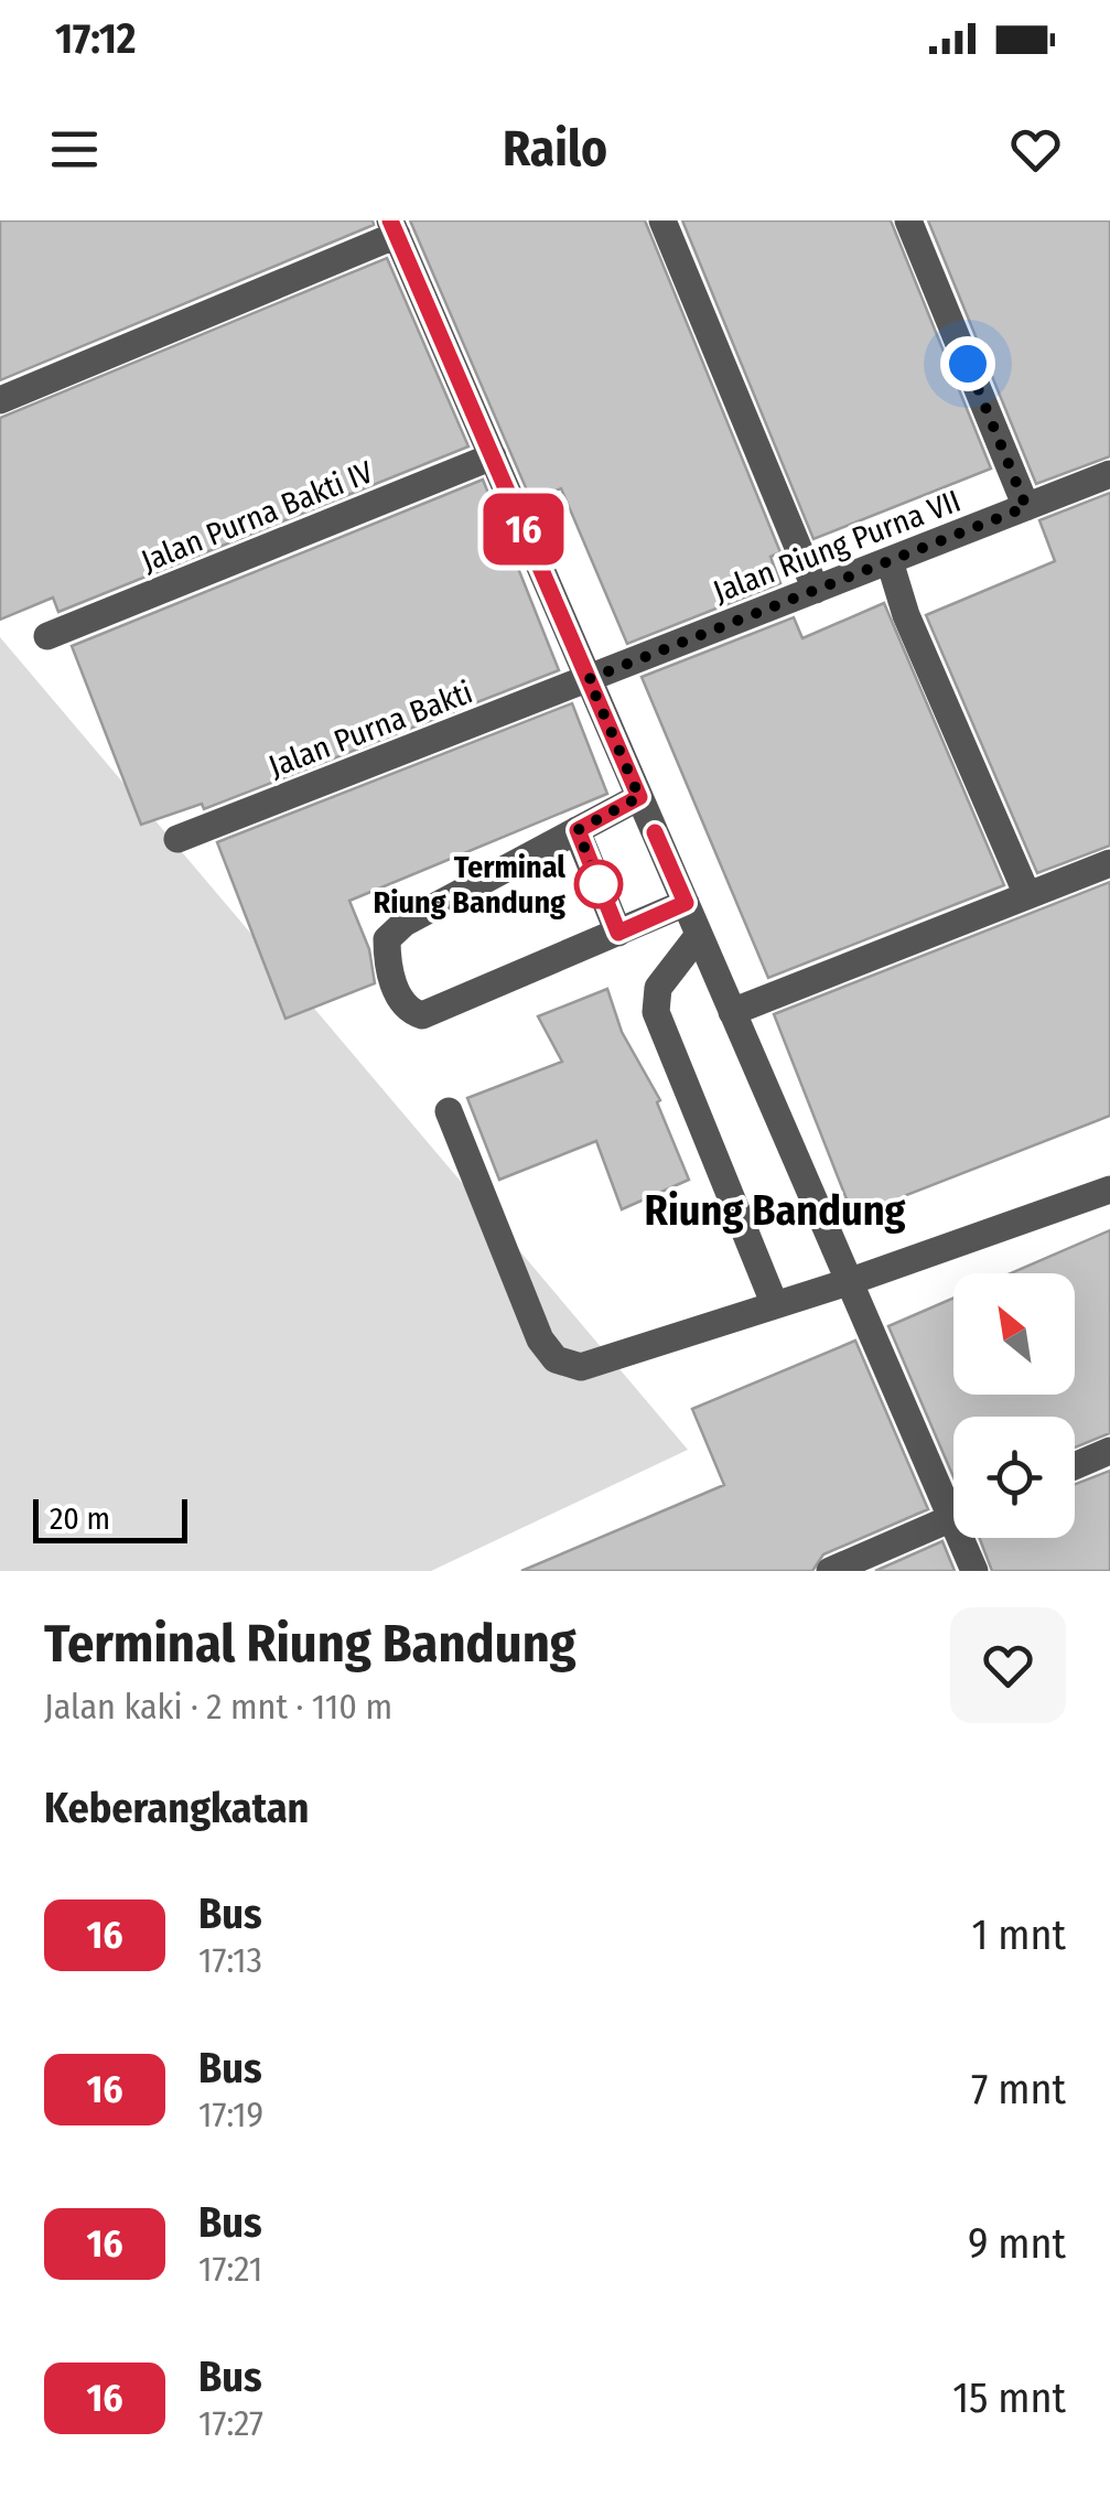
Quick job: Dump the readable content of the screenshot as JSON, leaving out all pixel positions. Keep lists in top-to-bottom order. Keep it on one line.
{"streets":{"street":["Jalan Purna Bakti IV","Jalan Riung Purna VII","Jalan Purna Bakti"]},"crossings":[["Jalan Riung Purna VII","Jalan Purna Bakti"]],"districts":["Riung Bandung"],"places":["Terminal Riung Bandung"],"lines":["bus line 16"],"scale_bar":"20 m","north":"top left","page":{"status":"17:12","header":"Railo","on_map":"16","scale":"20 m","heading":[["Terminal Riung Bandung","Jalan kaki · 2 mnt · 110 m"],"Keberangkatan"],"list":[{"mark":"16","name":"Bus","note":"17:13","value":"1 mnt"},{"mark":"16","name":"Bus","note":"17:19","value":"7 mnt"},{"mark":"16","name":"Bus","note":"17:21","value":"9 mnt"},{"mark":"16","name":"Bus","note":"17:27","value":"15 mnt"}]}}
